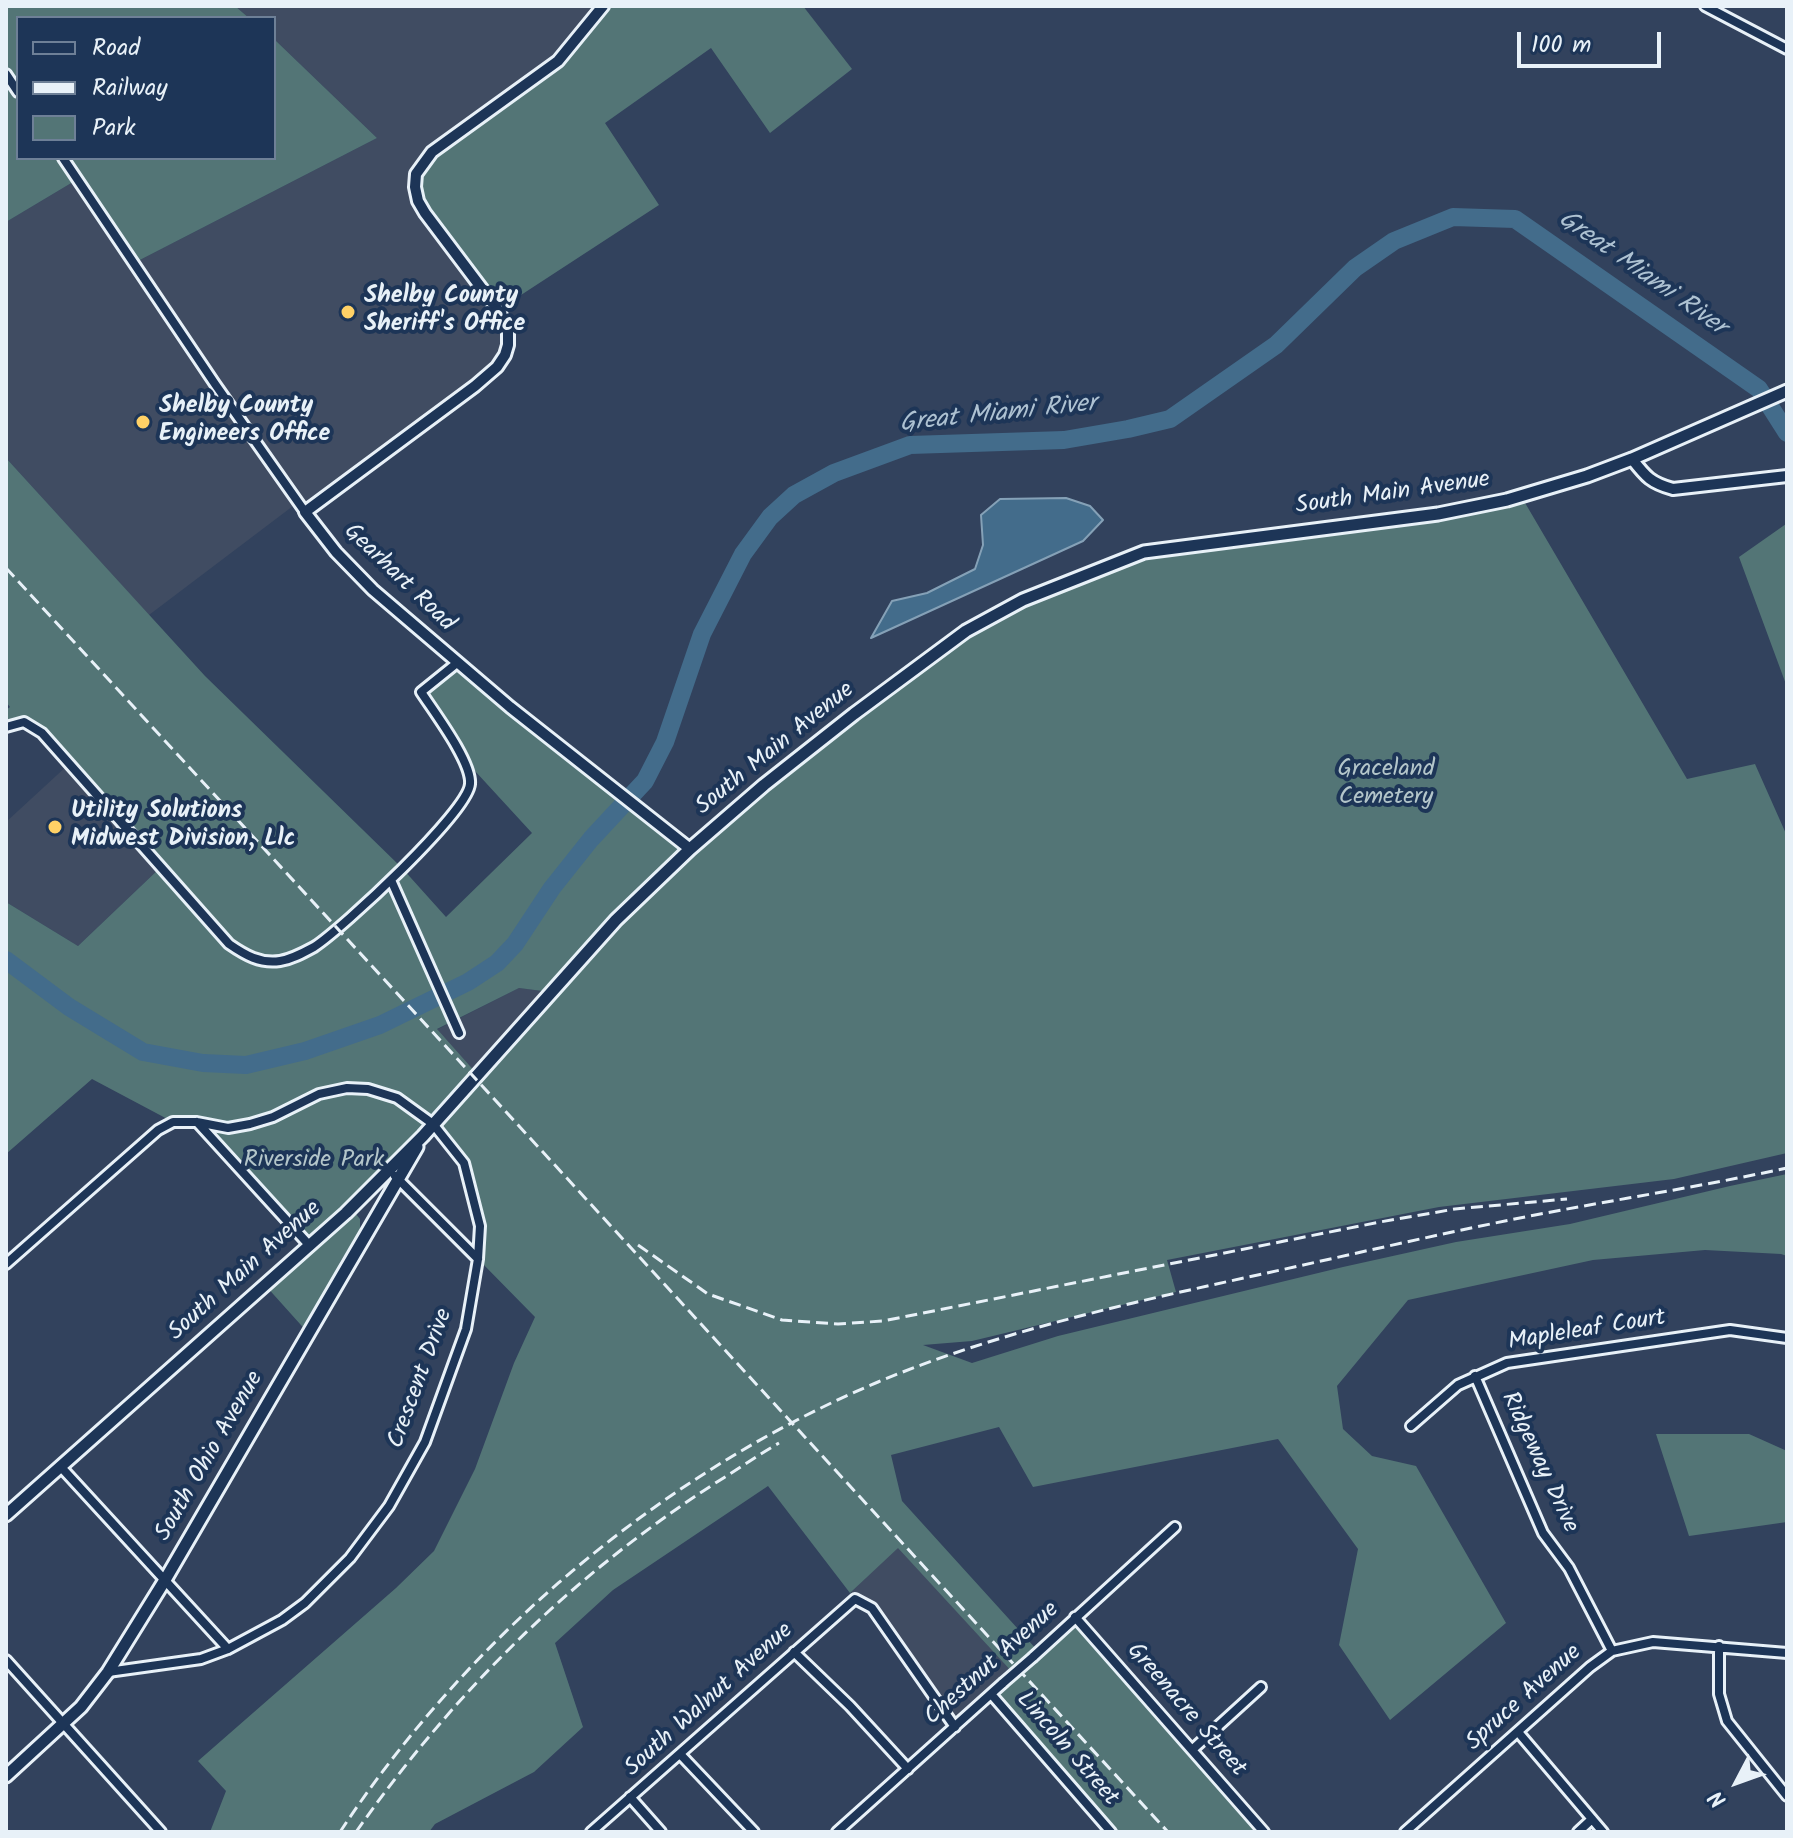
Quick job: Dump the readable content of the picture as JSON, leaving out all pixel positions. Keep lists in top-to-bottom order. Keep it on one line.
{"streets":{"main road":["South Main Avenue","South Ohio Avenue"],"street":["Gearhart Road","Mapleleaf Court","Crescent Drive","Ridgeway Drive","Chestnut Avenue","Spruce Avenue","South Walnut Avenue","Greenacre Street","Lincoln Street"]},"crossings":[["South Main Avenue","Gearhart Road"],["South Main Avenue","Crescent Drive"],["South Main Avenue","South Ohio Avenue"],["Mapleleaf Court","Ridgeway Drive"],["Crescent Drive","South Ohio Avenue"],["Ridgeway Drive","Spruce Avenue"],["Chestnut Avenue","South Walnut Avenue"],["Chestnut Avenue","Greenacre Street"],["Chestnut Avenue","Lincoln Street"]],"water":["Great Miami River"],"parks":["Graceland Cemetery","Riverside Park"],"places":["Shelby County Sheriff's Office","Shelby County Engineers Office","Utility Solutions Midwest Division, Llc"],"legend":["Road","Railway","Park"],"scale_bar":"100 m","north":"bottom left"}
